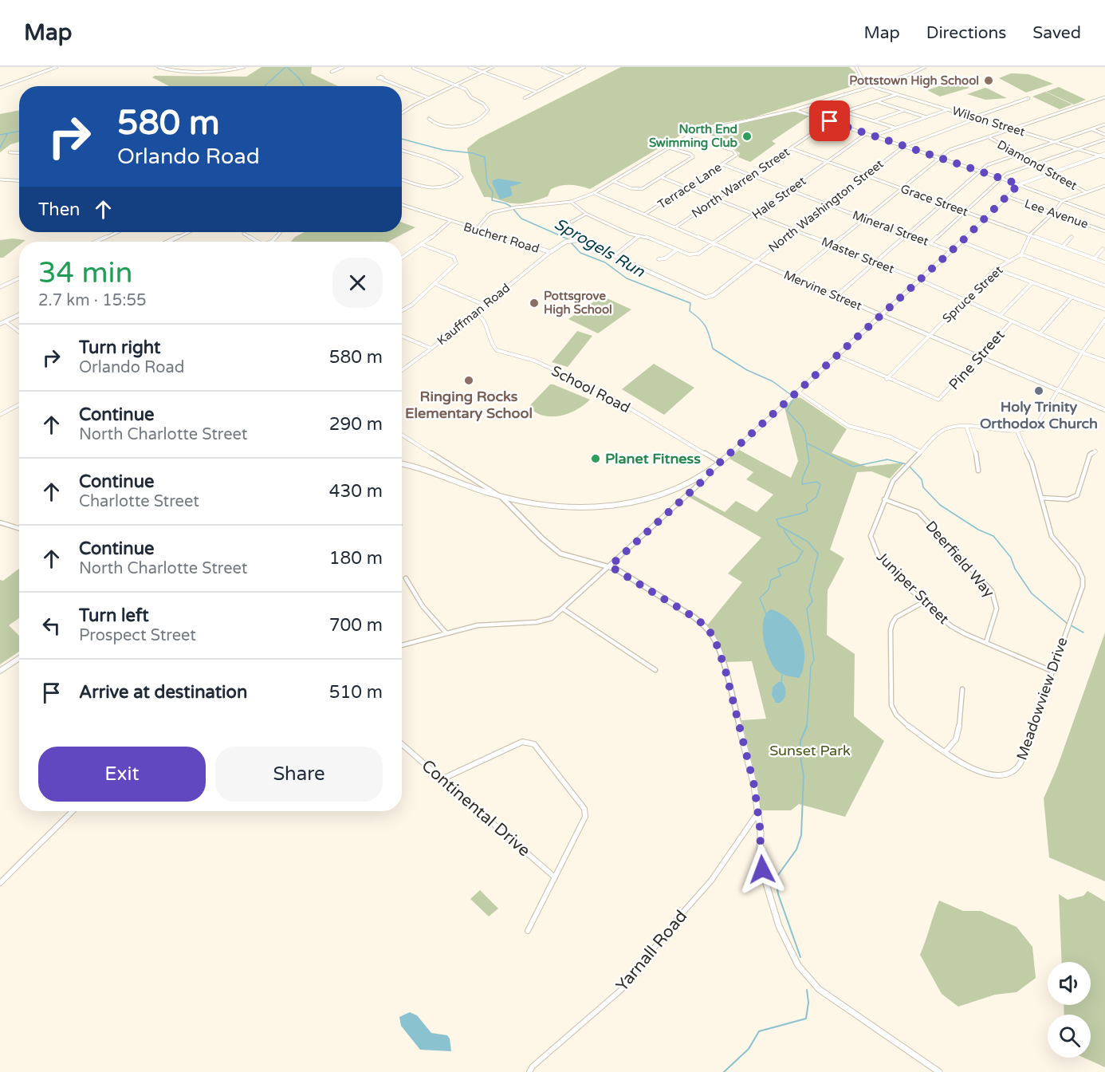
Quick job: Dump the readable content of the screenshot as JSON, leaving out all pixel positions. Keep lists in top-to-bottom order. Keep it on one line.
{"streets":{"street":["Wilson Street","Diamond Street","North Warren Street","Terrace Lane","Hale Street","Grace Street","North Washington Street","Lee Avenue","Mineral Street","Buchert Road","Master Street","Mervine Street","Spruce Street","Kauffman Road","Pine Street","School Road","Deerfield Way","Juniper Street","Meadowview Drive","Continental Drive","Yarnall Road"]},"crossings":[["Wilson Street","North Washington Street"],["North Warren Street","Grace Street"],["North Warren Street","Mineral Street"],["North Warren Street","Master Street"],["North Warren Street","Mervine Street"],["Terrace Lane","Mineral Street"],["Terrace Lane","Master Street"],["Terrace Lane","Mervine Street"],["Hale Street","Grace Street"],["Hale Street","Mineral Street"],["Hale Street","Master Street"],["Hale Street","Mervine Street"],["Grace Street","North Washington Street"],["North Washington Street","Mineral Street"],["North Washington Street","Buchert Road"],["North Washington Street","Master Street"],["North Washington Street","Mervine Street"],["Buchert Road","Kauffman Road"],["Master Street","Spruce Street"],["Master Street","Pine Street"],["Mervine Street","Spruce Street"],["Mervine Street","Pine Street"],["Spruce Street","Pine Street"],["Kauffman Road","School Road"],["Deerfield Way","Juniper Street"],["Juniper Street","Meadowview Drive"]],"water":["Sprogels Run"],"parks":["Sunset Park"],"places":["Pottstown High School","North End Swimming Club","Pottsgrove High School","Ringing Rocks Elementary School","Holy Trinity Orthodox Church","Planet Fitness"],"page":{"header":"Map","nav":["Map","Directions","Saved"],"turn":["580 m","Orlando Road"],"then":"Then","heading":["34 min","2.7 km · 15:55"],"list":[{"name":"Turn right","note":"Orlando Road","value":"580 m"},{"name":"Continue","note":"North Charlotte Street","value":"290 m"},{"name":"Continue","note":"Charlotte Street","value":"430 m"},{"name":"Continue","note":"North Charlotte Street","value":"180 m"},{"name":"Turn left","note":"Prospect Street","value":"700 m"},{"name":"Arrive at destination","value":"510 m"}],"buttons":["Exit","Share"]}}
